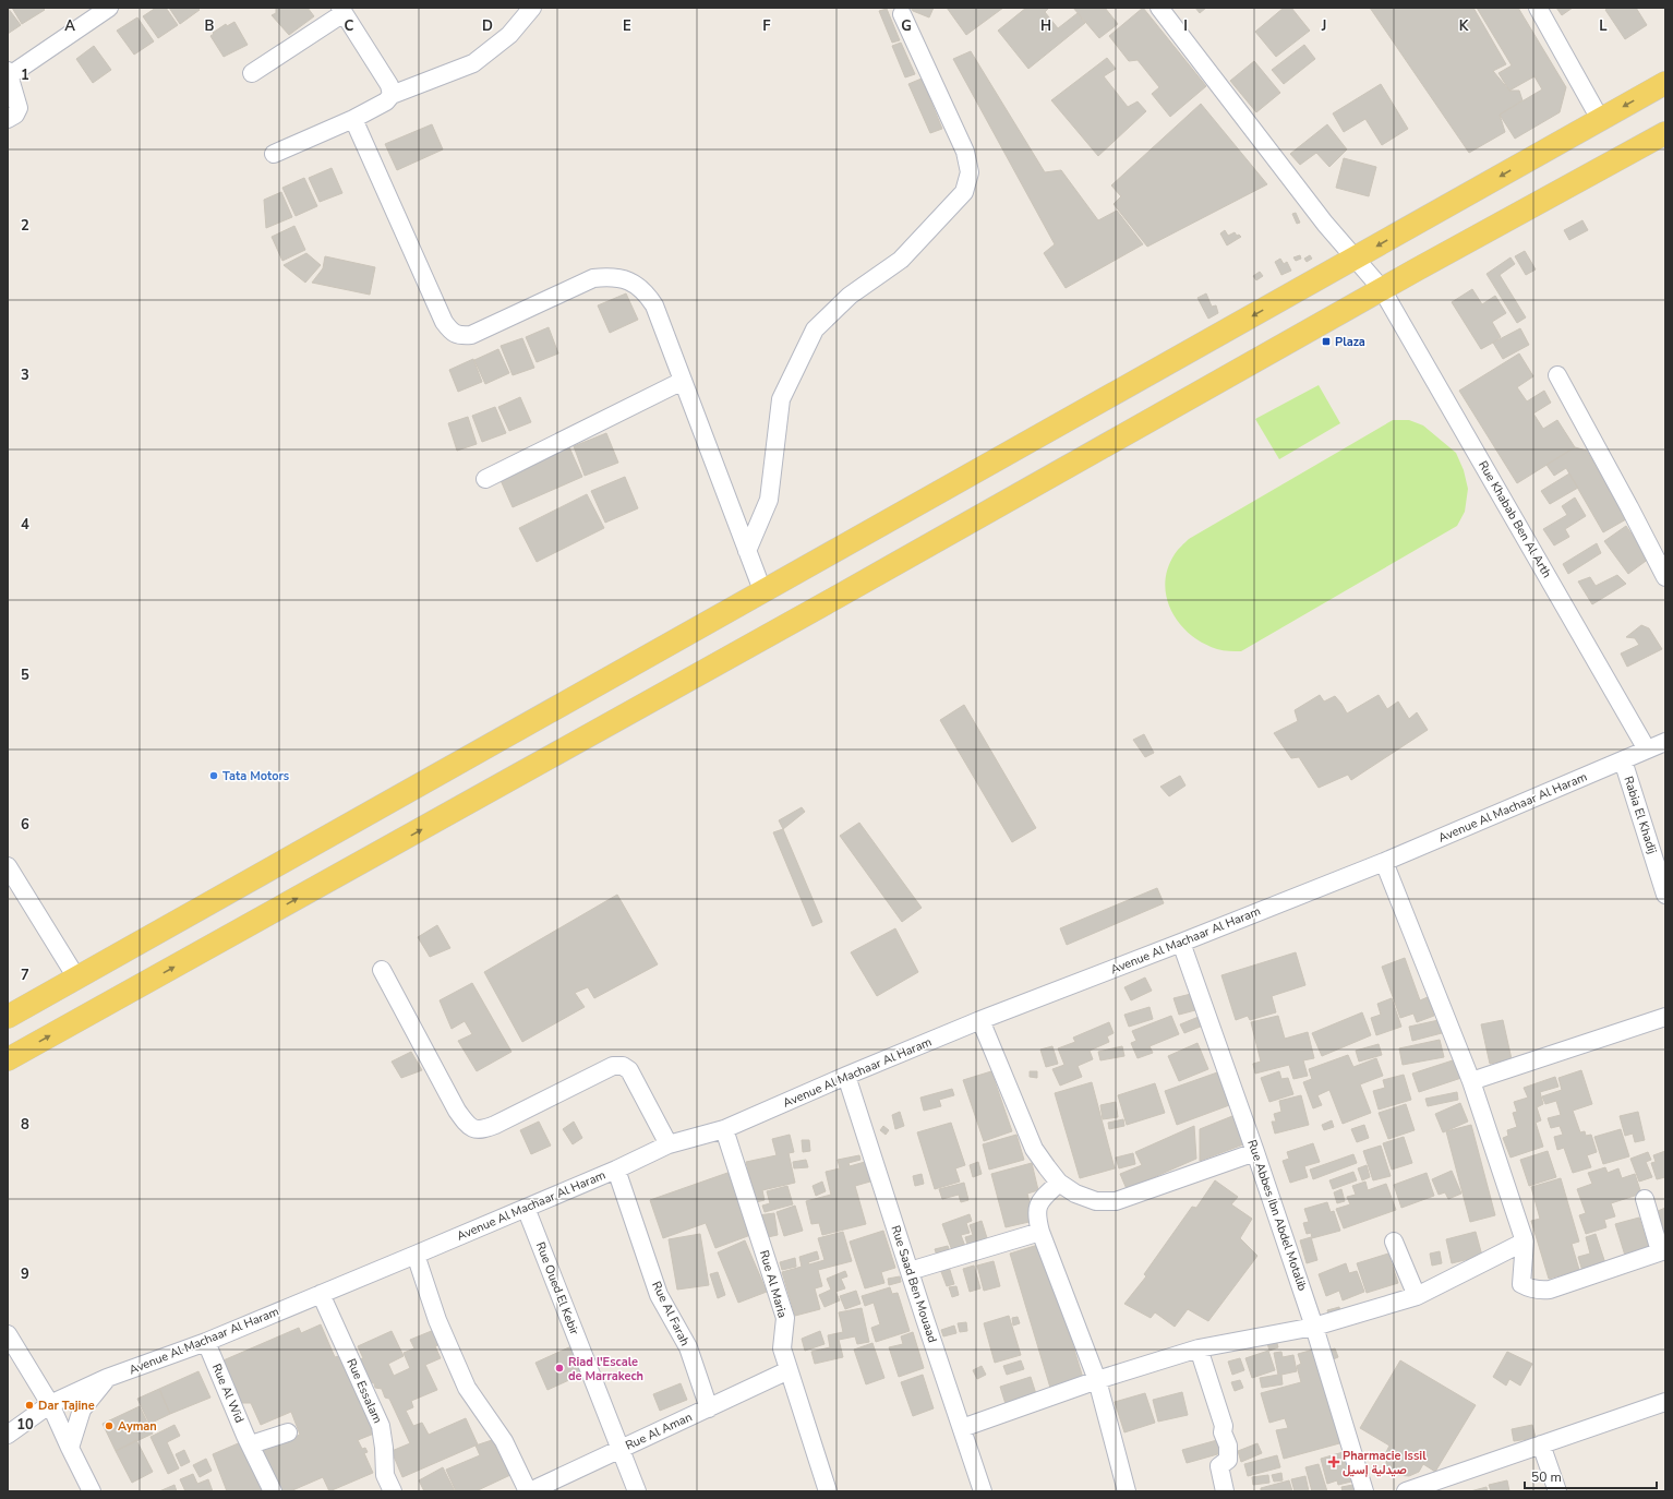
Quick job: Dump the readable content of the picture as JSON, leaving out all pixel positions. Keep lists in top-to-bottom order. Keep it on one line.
{"streets":{"street":["Rue Khabab Ben Al Arth","Avenue Al Machaar Al Haram","Rabia El Khadij","Rue Abbes Ibn Abdel Motalib","Rue Al Maria","Rue Saad Ben Mouaad","Rue Oued El Kebir","Rue Al Farah","Rue Essalam","Rue Al Wid","Rue Al Aman"]},"crossings":[["Rue Khabab Ben Al Arth","Avenue Al Machaar Al Haram"],["Avenue Al Machaar Al Haram","Rabia El Khadij"],["Avenue Al Machaar Al Haram","Rue Abbes Ibn Abdel Motalib"],["Avenue Al Machaar Al Haram","Rue Al Maria"],["Avenue Al Machaar Al Haram","Rue Saad Ben Mouaad"],["Avenue Al Machaar Al Haram","Rue Oued El Kebir"],["Avenue Al Machaar Al Haram","Rue Al Farah"],["Avenue Al Machaar Al Haram","Rue Essalam"],["Avenue Al Machaar Al Haram","Rue Al Wid"],["Avenue Al Machaar Al Haram","Rue Al Aman"],["Rue Al Maria","Rue Al Aman"],["Rue Oued El Kebir","Rue Al Aman"],["Rue Al Farah","Rue Al Aman"]],"places":{"transit":["Plaza"],"other":["Tata Motors","Riad l'Escale de Marrakech","Dar Tajine","Ayman"],"health":["Pharmacie Issil صيدلية إسيل"]},"scale_bar":"50 m","grid":{"columns":["A","B","C","D","E","F","G","H","I","J","K","L"],"rows":["1","2","3","4","5","6","7","8","9","10"]}}
